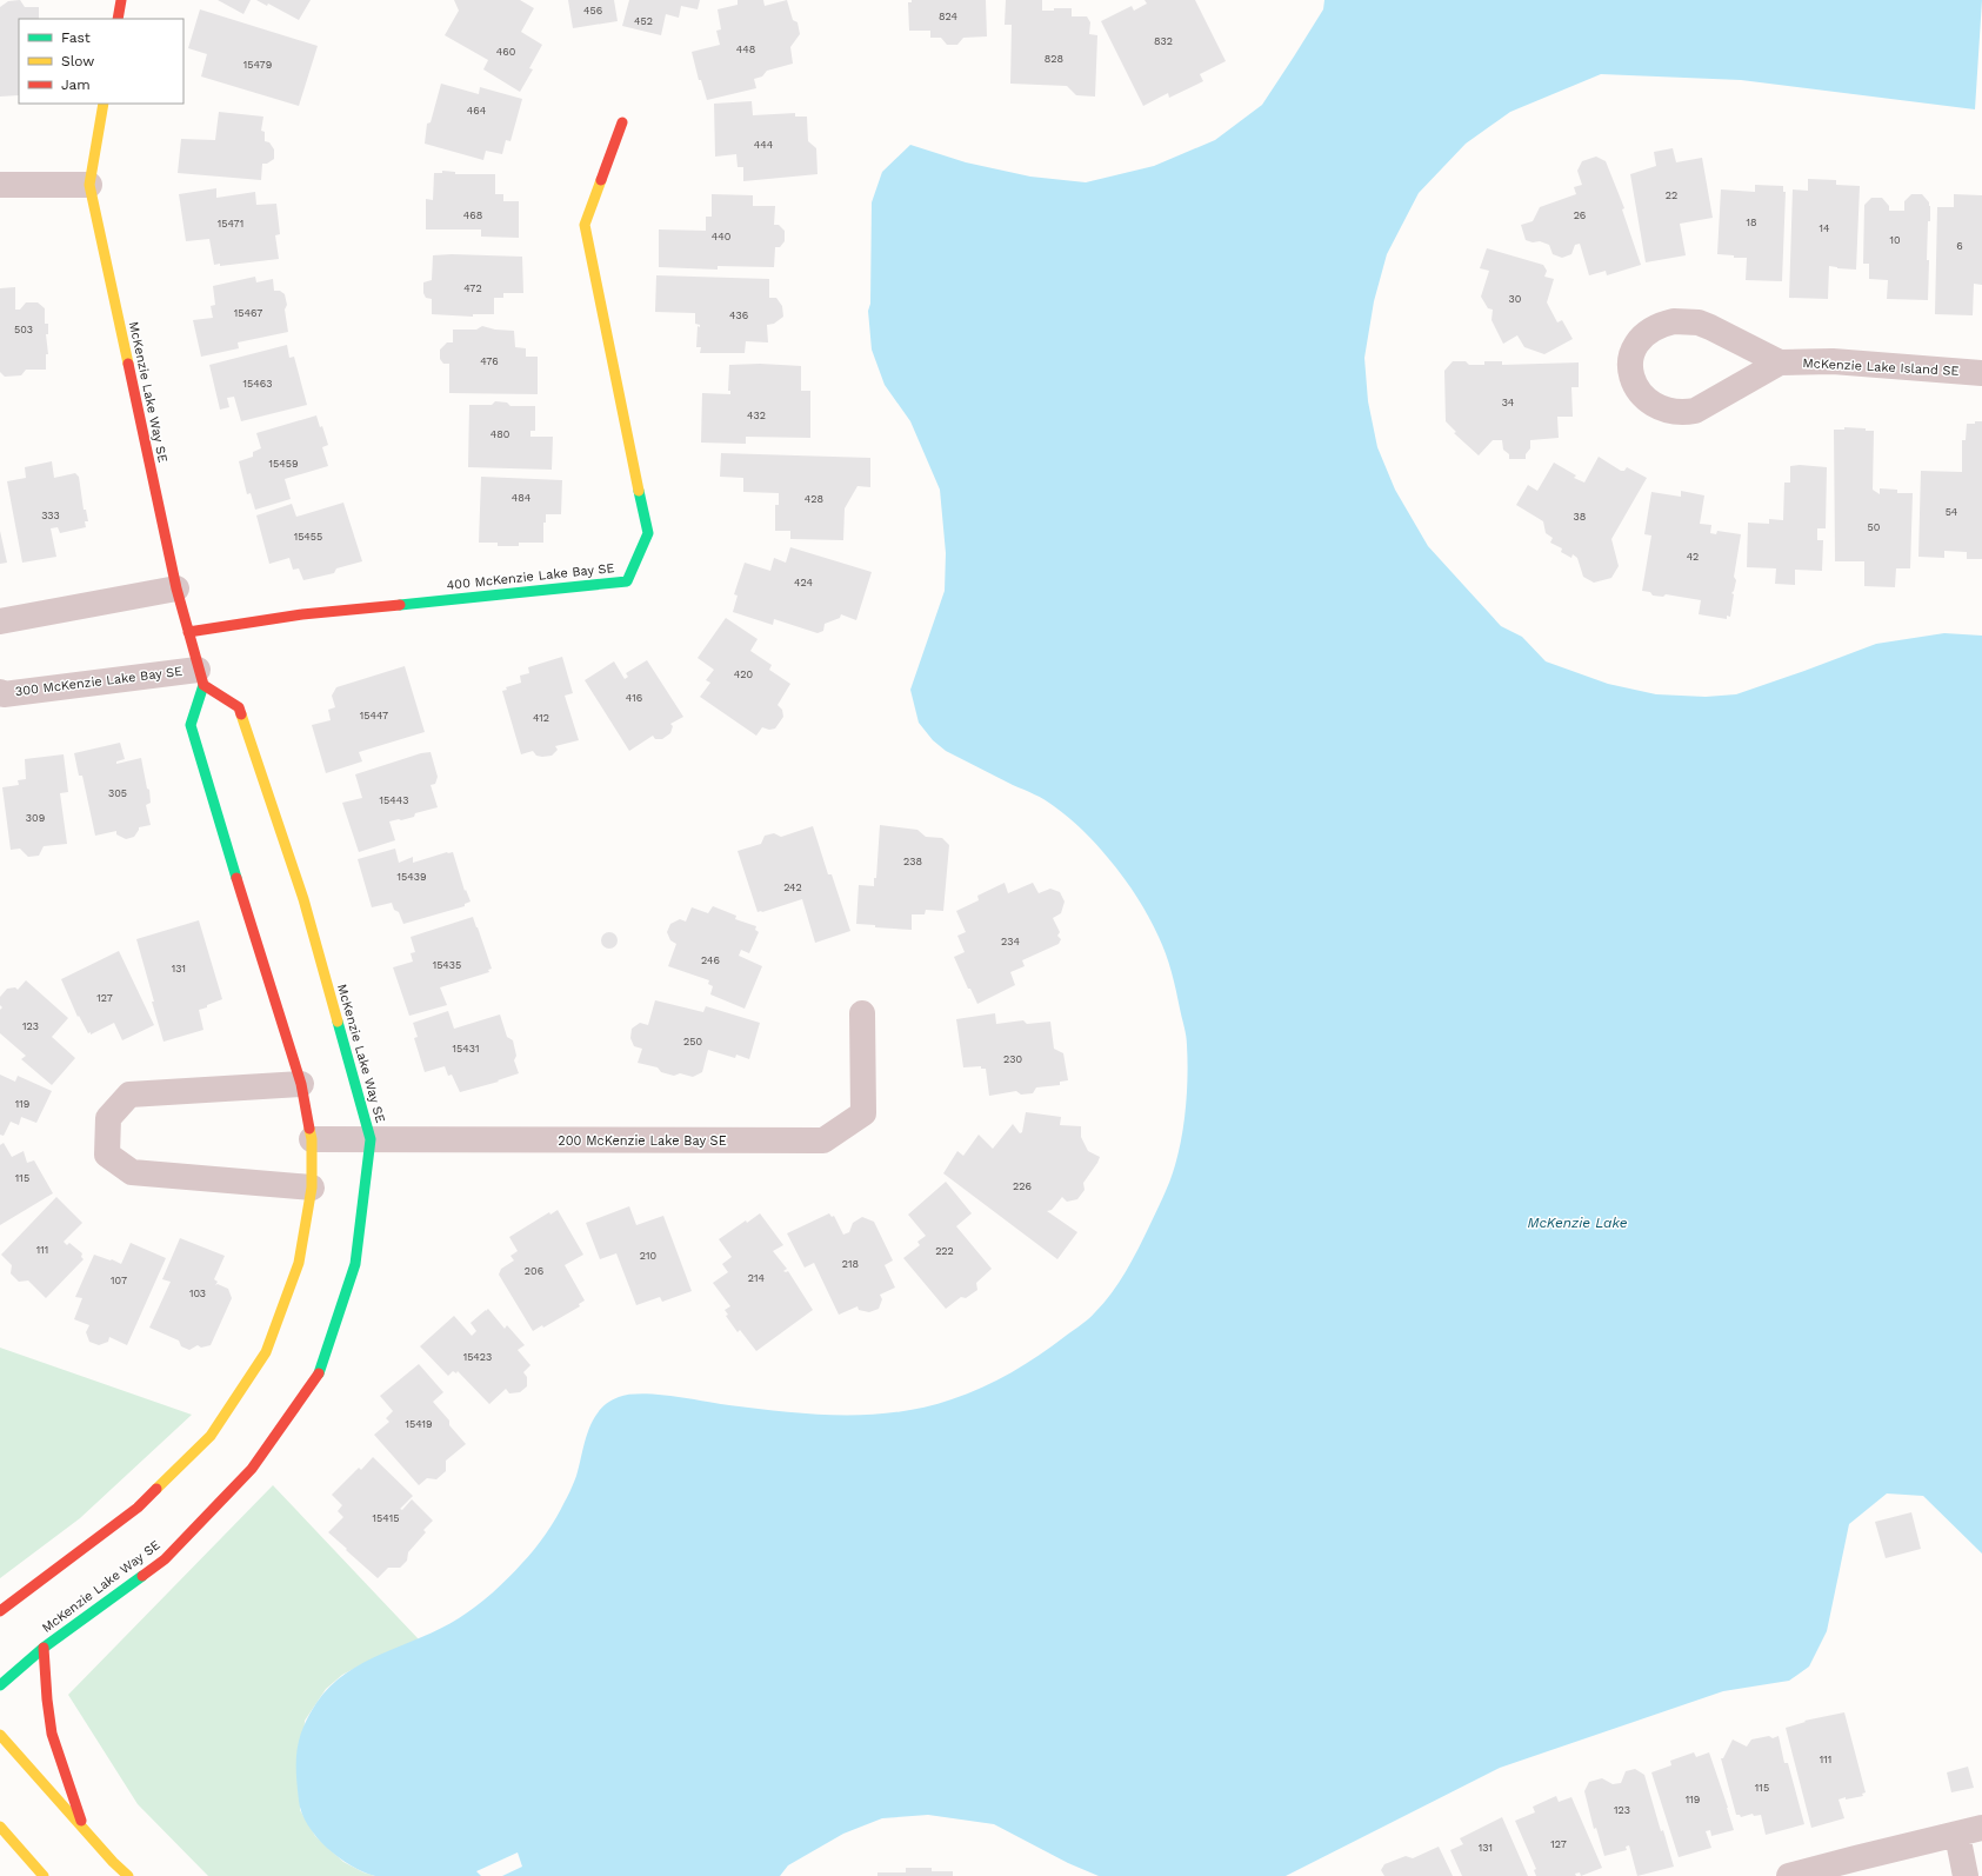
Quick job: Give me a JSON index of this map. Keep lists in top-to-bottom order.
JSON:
{
  "streets": {
    "street": [
      "McKenzie Lake Island SE",
      "McKenzie Lake Way SE",
      "400 McKenzie Lake Bay SE",
      "300 McKenzie Lake Bay SE",
      "200 McKenzie Lake Bay SE"
    ]
  },
  "crossings": [
    ["McKenzie Lake Way SE", "400 McKenzie Lake Bay SE"],
    ["McKenzie Lake Way SE", "300 McKenzie Lake Bay SE"],
    ["McKenzie Lake Way SE", "200 McKenzie Lake Bay SE"]
  ],
  "water": ["McKenzie Lake"],
  "house_numbers": [
    "456",
    "824",
    "452",
    "832",
    "448",
    "460",
    "828",
    "15479",
    "464",
    "444",
    "22",
    "468",
    "26",
    "18",
    "15471",
    "14",
    "440",
    "10",
    "6",
    "472",
    "30",
    "15467",
    "436",
    "503",
    "476",
    "15463",
    "34",
    "432",
    "480",
    "15459",
    "484",
    "428",
    "54",
    "333",
    "38",
    "50",
    "15455",
    "42",
    "424",
    "420",
    "416",
    "15447",
    "412",
    "305",
    "15443",
    "309",
    "238",
    "15439",
    "242",
    "234",
    "246",
    "15435",
    "131",
    "127",
    "123",
    "250",
    "15431",
    "230",
    "119",
    "115",
    "226",
    "111",
    "222",
    "210",
    "218",
    "206",
    "214",
    "107",
    "103",
    "15423",
    "15419",
    "15415",
    "111",
    "115",
    "119",
    "123",
    "127",
    "131"
  ],
  "legend": ["Fast", "Slow", "Jam"]
}
